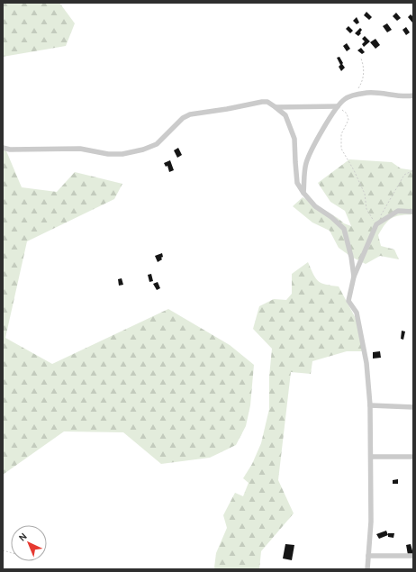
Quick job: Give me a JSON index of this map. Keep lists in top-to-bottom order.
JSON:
{
  "north": "top left"
}
